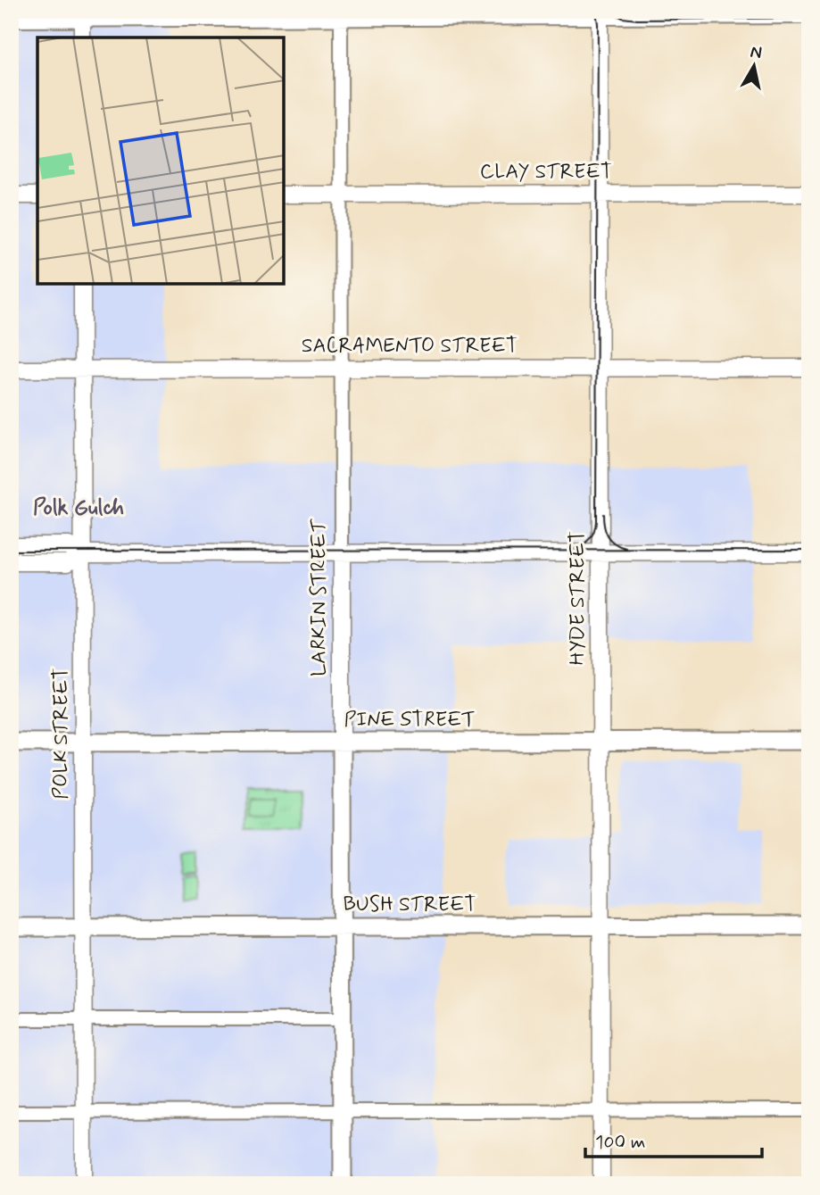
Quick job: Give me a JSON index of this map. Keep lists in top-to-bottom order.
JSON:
{
  "streets": {
    "main road": ["LARKIN STREET", "PINE STREET", "BUSH STREET"],
    "street": [
      "CLAY STREET",
      "SACRAMENTO STREET",
      "HYDE STREET",
      "POLK STREET"
    ]
  },
  "crossings": [
    ["CLAY STREET", "LARKIN STREET"],
    ["CLAY STREET", "HYDE STREET"],
    ["SACRAMENTO STREET", "LARKIN STREET"],
    ["SACRAMENTO STREET", "HYDE STREET"],
    ["SACRAMENTO STREET", "POLK STREET"],
    ["LARKIN STREET", "PINE STREET"],
    ["LARKIN STREET", "BUSH STREET"],
    ["HYDE STREET", "PINE STREET"],
    ["HYDE STREET", "BUSH STREET"],
    ["PINE STREET", "POLK STREET"],
    ["POLK STREET", "BUSH STREET"]
  ],
  "districts": ["Polk Gulch"],
  "scale_bar": "100 m",
  "north": "top"
}
